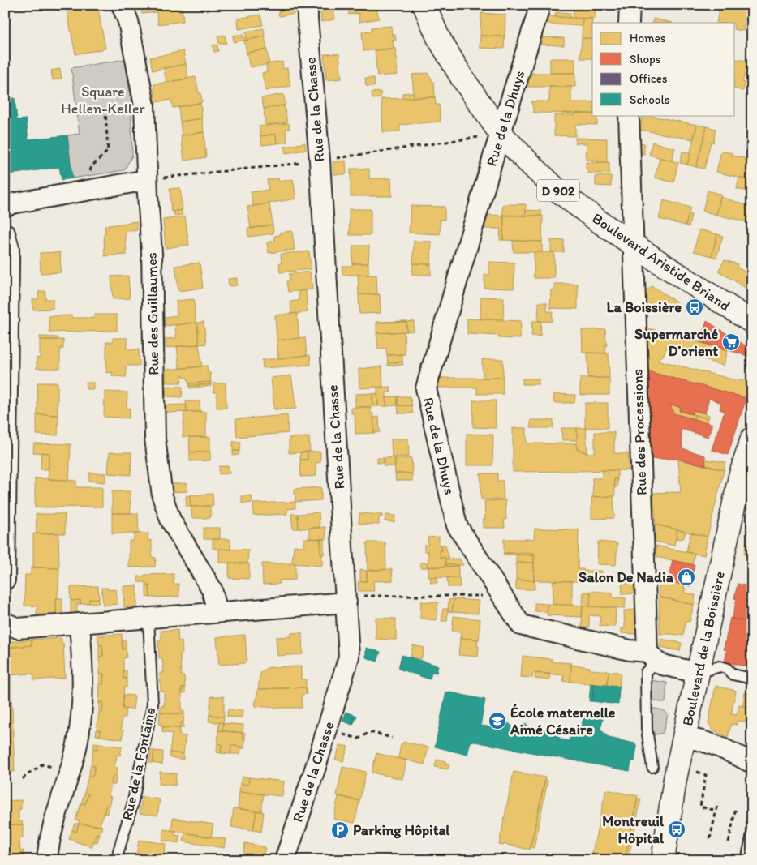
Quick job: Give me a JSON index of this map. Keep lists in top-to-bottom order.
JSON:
{
  "streets": {
    "main road": ["D 902", "Boulevard Aristide Briand", "Boulevard de la Boissière"],
    "street": [
      "Rue de la Chasse",
      "Rue de la Dhuys",
      "Rue des Guillaumes",
      "Rue des Processions"
    ],
    "lane": ["Rue de la Fontaine"]
  },
  "crossings": [
    ["Rue de la Dhuys", "D 902"],
    ["Rue de la Dhuys", "Boulevard Aristide Briand"],
    ["Rue de la Dhuys", "Rue des Processions"],
    ["Rue de la Dhuys", "Boulevard de la Boissière"],
    ["D 902", "Boulevard Aristide Briand"],
    ["Boulevard Aristide Briand", "Rue des Processions"]
  ],
  "parks": ["Square Hellen-Keller"],
  "places": {
    "bus stop": ["La Boissière", "Montreuil Hôpital"],
    "supermarket": ["Supermarché D’orient"],
    "shop": ["Salon De Nadia"],
    "school or university": ["École maternelle Aimé Césaire"],
    "parking": ["Parking Hôpital"]
  },
  "legend": [
    "Homes",
    "Shops",
    "Offices",
    "Schools"
  ]
}
